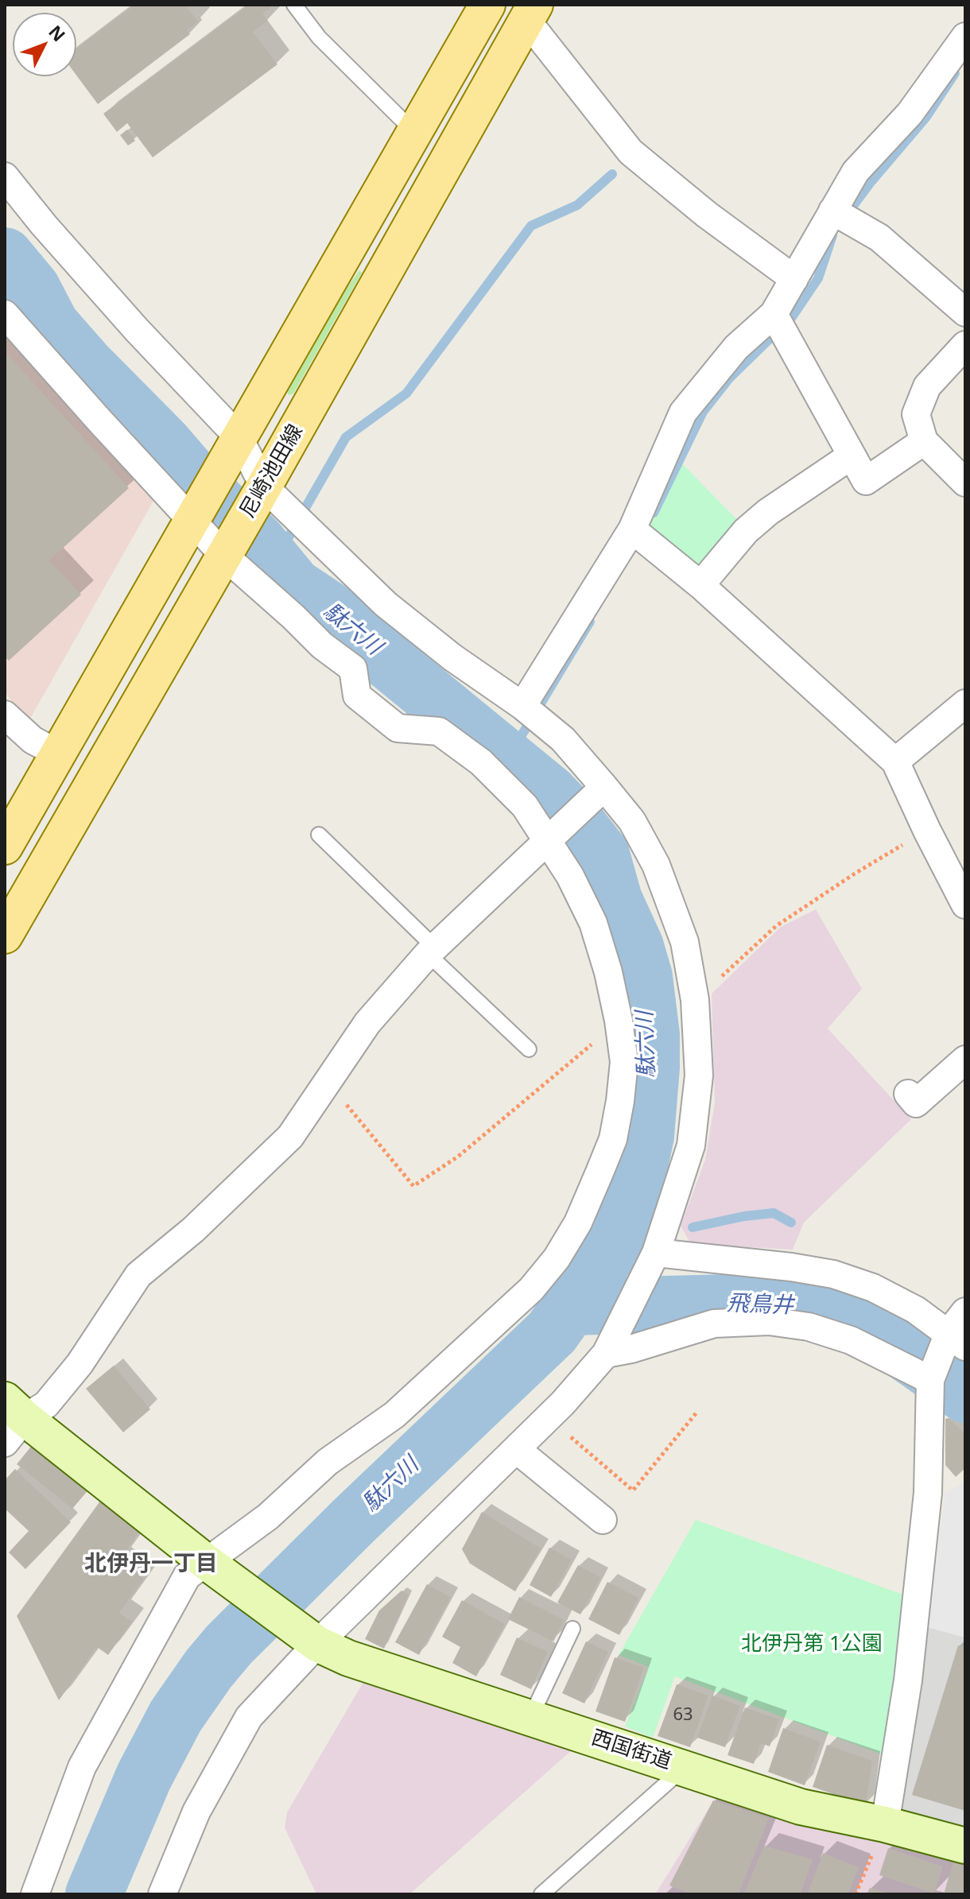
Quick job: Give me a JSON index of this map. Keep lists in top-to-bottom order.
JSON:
{
  "streets": {
    "main road": ["尼崎池田線"],
    "street": ["西国街道"]
  },
  "districts": ["北伊丹一丁目"],
  "water": ["駄六川", "飛鳥井"],
  "parks": ["北伊丹第 1公園"],
  "house_numbers": ["63"],
  "north": "top right"
}
